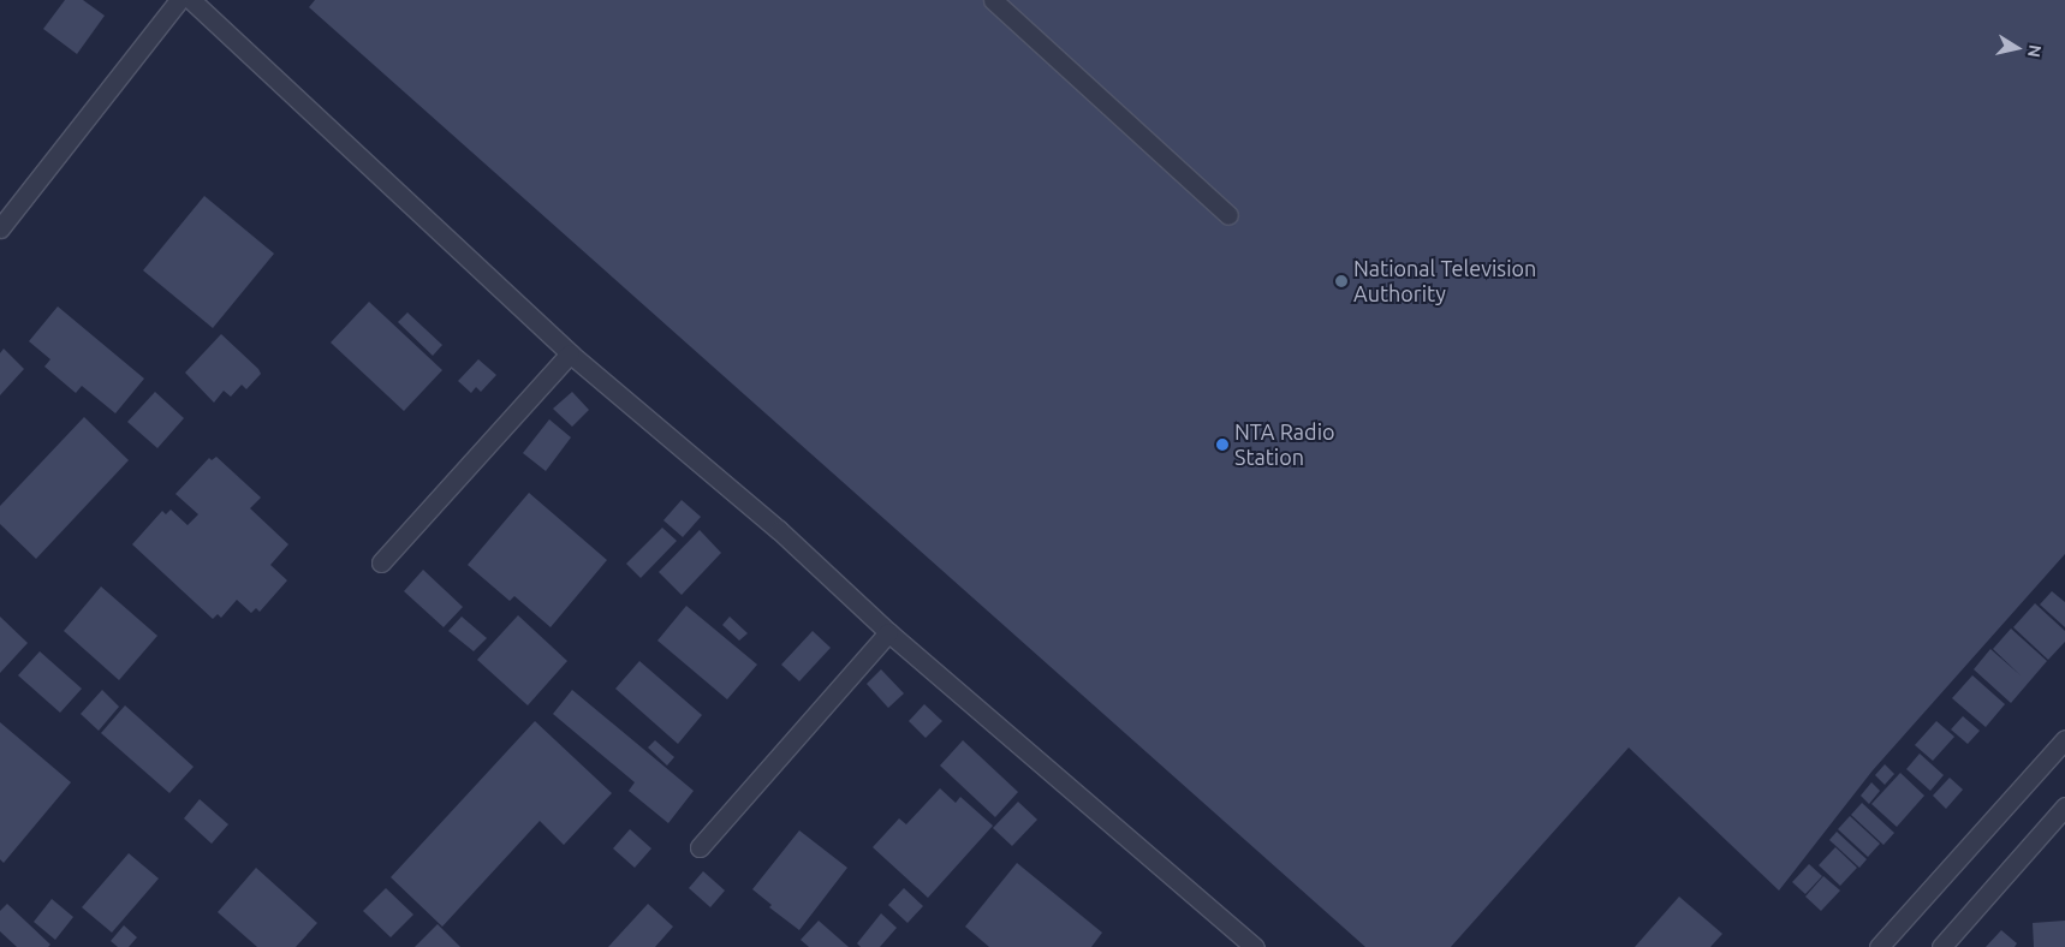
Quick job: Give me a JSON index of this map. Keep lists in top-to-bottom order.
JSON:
{
  "places": ["National Television Authority", "NTA Radio Station"],
  "north": "right"
}
